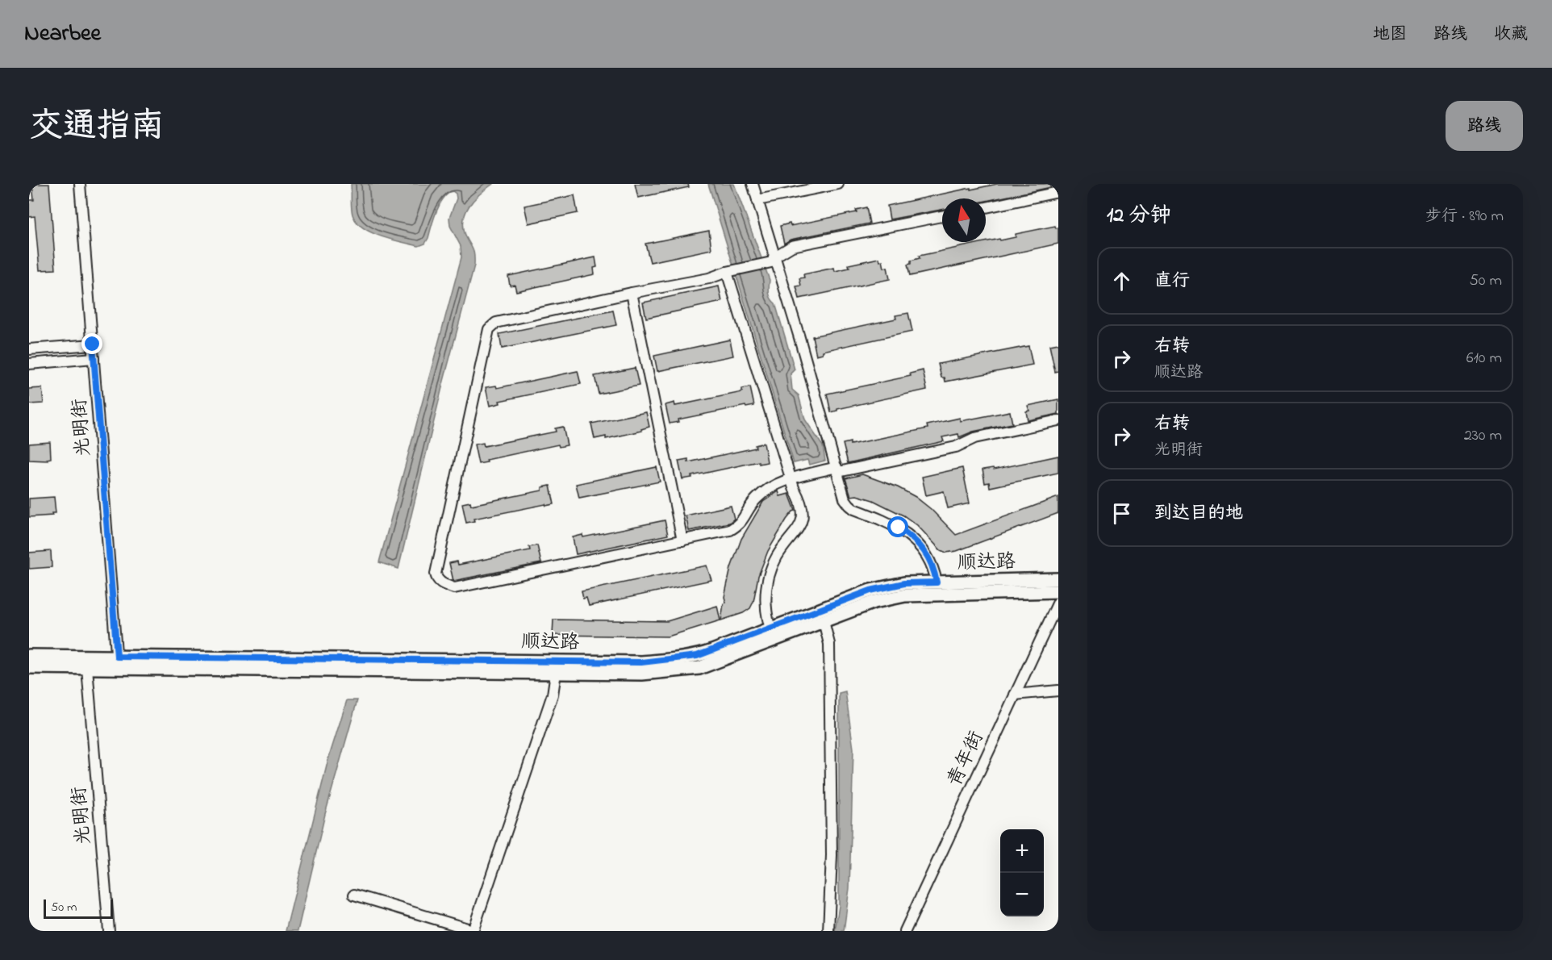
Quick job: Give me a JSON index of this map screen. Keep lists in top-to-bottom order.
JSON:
{
  "streets": {
    "main road": ["顺达路"],
    "street": ["光明街", "青年街"]
  },
  "crossings": [
    ["光明街", "顺达路"]
  ],
  "scale_bar": "50 m",
  "north": "top",
  "page": {
    "header": "Nearbee",
    "nav": ["地图", "路线", "收藏"],
    "title": "交通指南",
    "buttons": "路线",
    "heading": ["12 分钟", "步行 · 890 m"],
    "list": [
      ["直行", "50 m"],
      ["右转", "顺达路", "610 m"],
      ["右转", "光明街", "230 m"],
      "到达目的地"
    ],
    "map_buttons": ["+", "−"],
    "scale": "50 m"
  }
}
